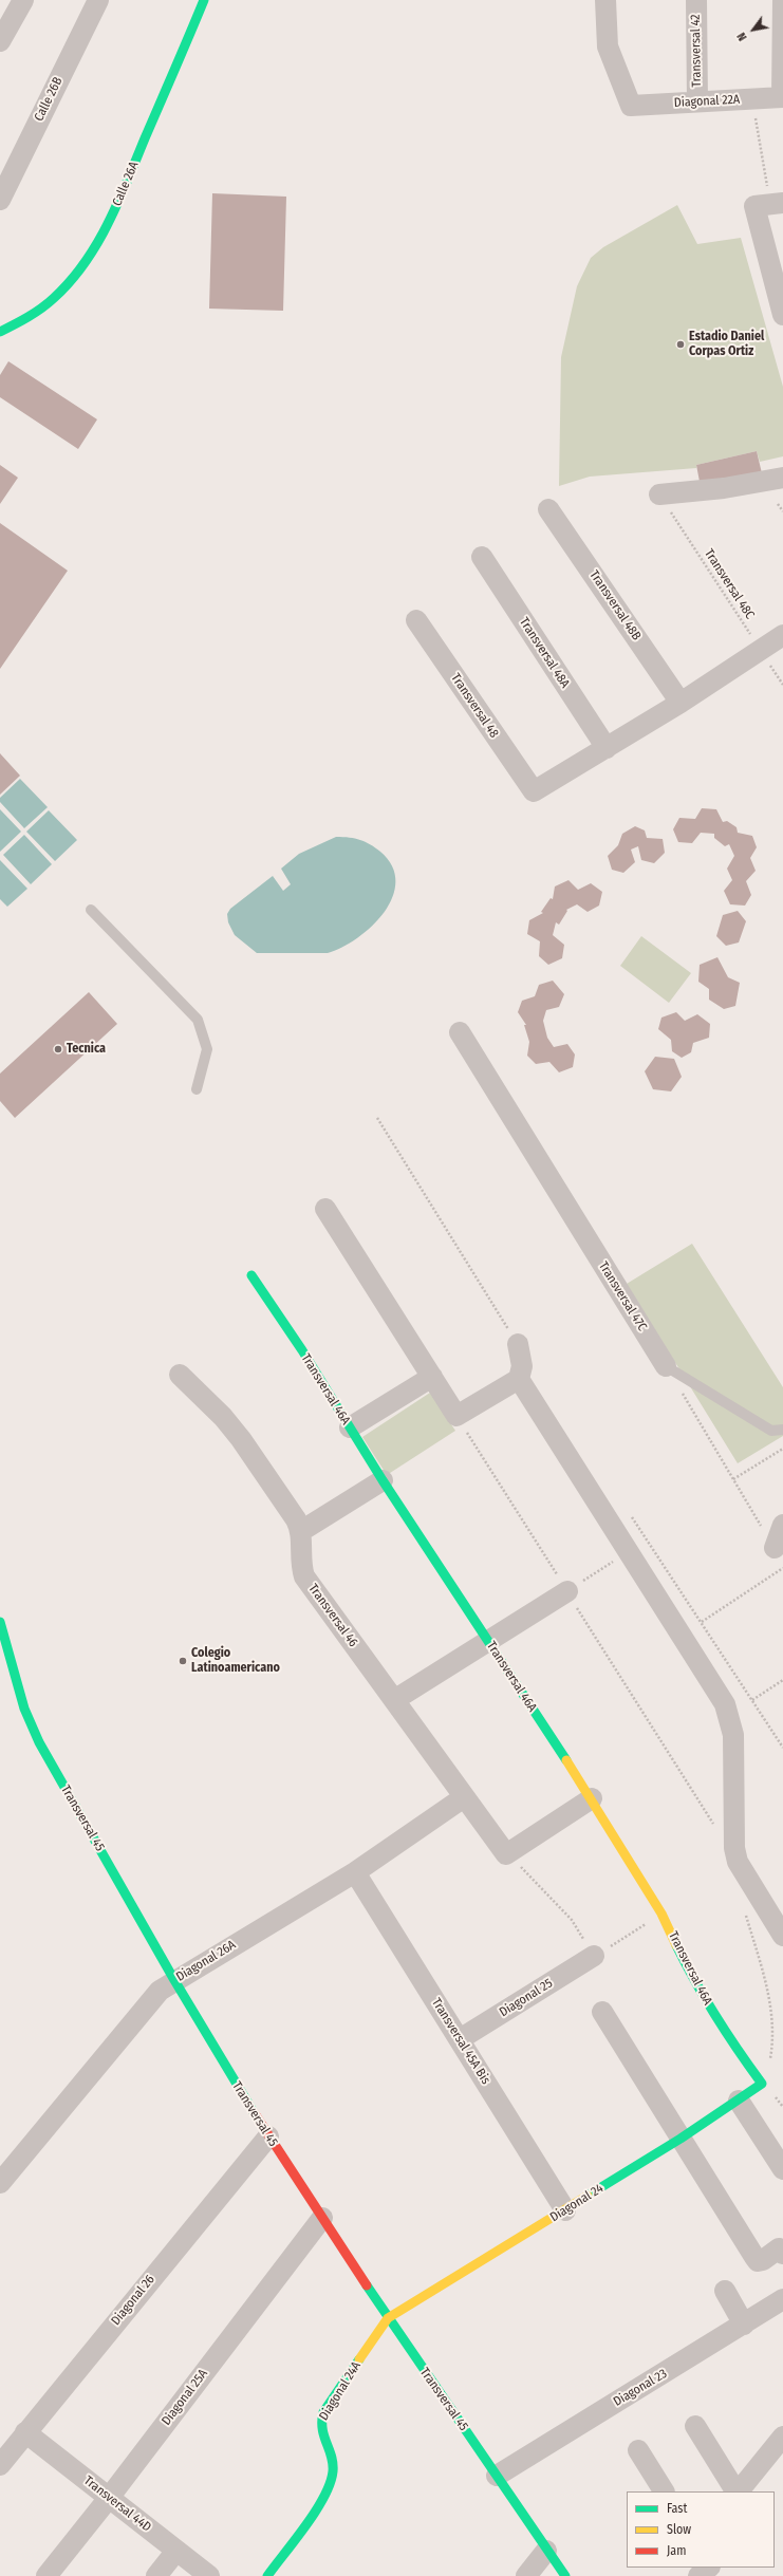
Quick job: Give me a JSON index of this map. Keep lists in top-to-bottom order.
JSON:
{
  "streets": {
    "street": [
      "Transversal 42",
      "Calle 26B",
      "Diagonal 22A",
      "Calle 26A",
      "Transversal 48B",
      "Transversal 48A",
      "Transversal 48",
      "Transversal 47C",
      "Transversal 46A",
      "Transversal 46",
      "Transversal 45",
      "Diagonal 26A",
      "Diagonal 25",
      "Transversal 45A Bis",
      "Diagonal 24",
      "Diagonal 26",
      "Diagonal 23",
      "Diagonal 24A",
      "Diagonal 25A",
      "Transversal 44D"
    ],
    "path": ["Transversal 48C"]
  },
  "crossings": [
    ["Transversal 42", "Diagonal 22A"],
    ["Transversal 48A", "Transversal 48"],
    ["Transversal 46A", "Diagonal 24"],
    ["Transversal 46", "Diagonal 26A"],
    ["Transversal 45", "Diagonal 26A"],
    ["Transversal 45", "Diagonal 24"],
    ["Transversal 45", "Diagonal 26"],
    ["Transversal 45", "Diagonal 23"],
    ["Transversal 45", "Diagonal 24A"],
    ["Transversal 45", "Diagonal 25A"],
    ["Diagonal 26A", "Transversal 45A Bis"],
    ["Diagonal 25", "Transversal 45A Bis"],
    ["Transversal 45A Bis", "Diagonal 24"],
    ["Diagonal 24", "Diagonal 24A"],
    ["Diagonal 26", "Transversal 44D"],
    ["Diagonal 25A", "Transversal 44D"]
  ],
  "places": ["Estadio Daniel Corpas Ortiz", "Tecnica", "Colegio Latinoamericano"],
  "legend": ["Fast", "Slow", "Jam"],
  "north": "bottom left"
}
